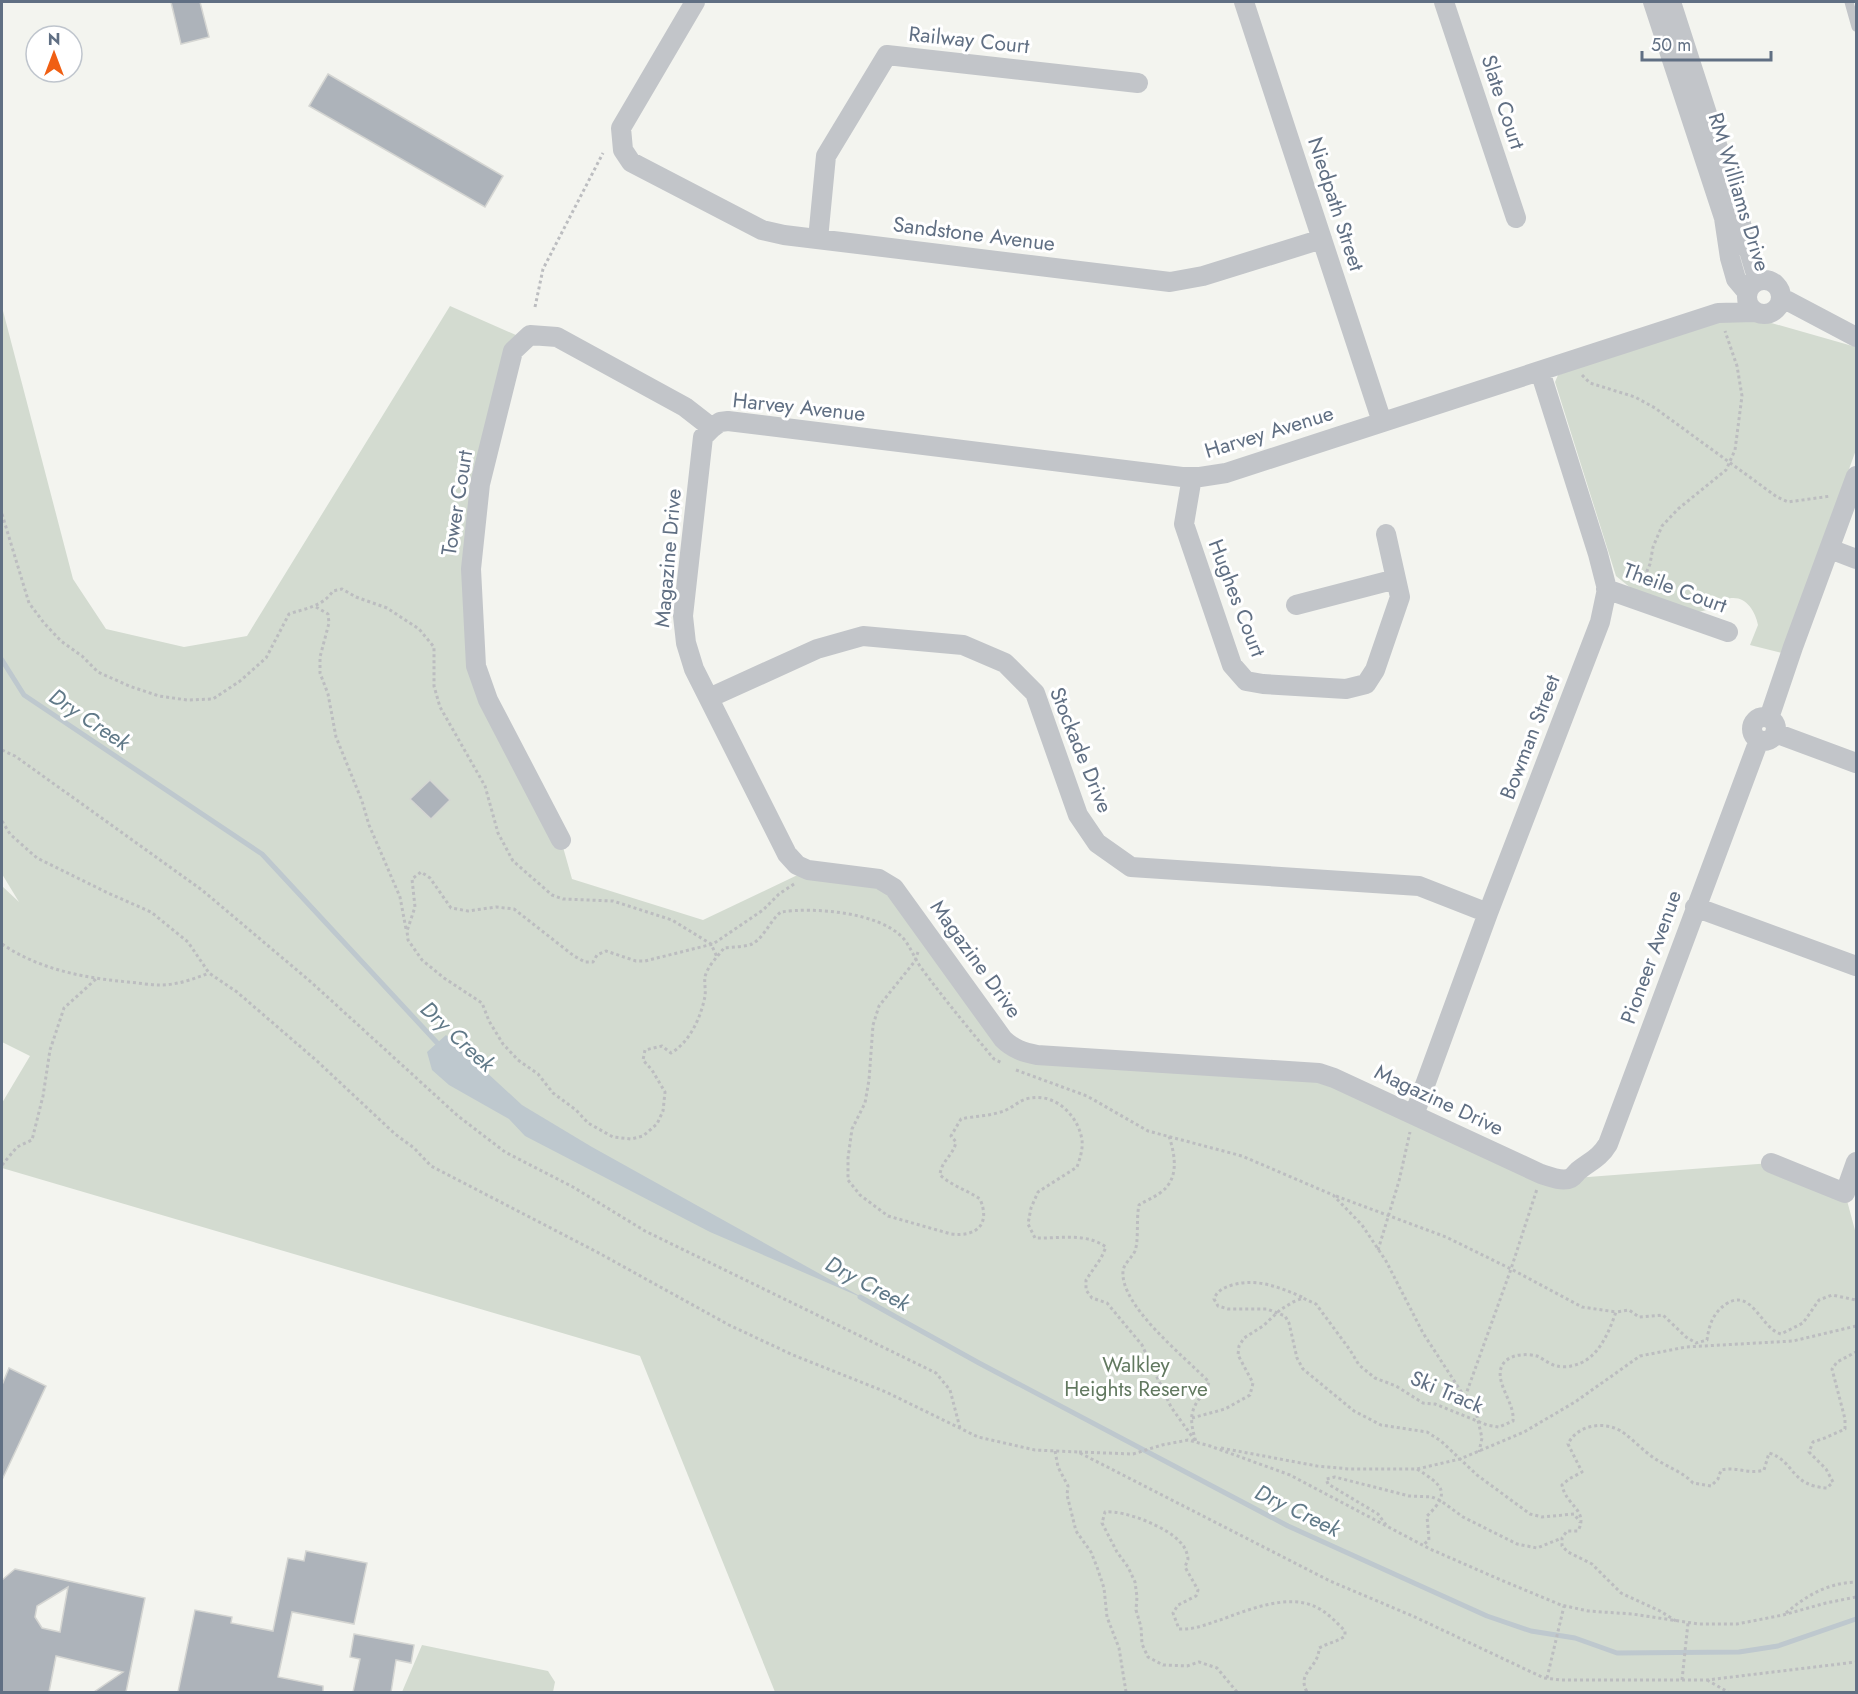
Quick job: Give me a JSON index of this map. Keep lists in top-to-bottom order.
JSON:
{
  "streets": {
    "street": [
      "Railway Court",
      "Slate Court",
      "RM Williams Drive",
      "Niedpath Street",
      "Sandstone Avenue",
      "Harvey Avenue",
      "Tower Court",
      "Magazine Drive",
      "Theile Court",
      "Hughes Court",
      "Bowman Street",
      "Stockade Drive",
      "Pioneer Avenue"
    ],
    "path": ["Ski Track"]
  },
  "crossings": [
    ["Railway Court", "Sandstone Avenue"],
    ["RM Williams Drive", "Harvey Avenue"],
    ["Niedpath Street", "Sandstone Avenue"],
    ["Niedpath Street", "Harvey Avenue"],
    ["Harvey Avenue", "Tower Court"],
    ["Harvey Avenue", "Magazine Drive"],
    ["Harvey Avenue", "Hughes Court"],
    ["Harvey Avenue", "Bowman Street"],
    ["Tower Court", "Magazine Drive"],
    ["Magazine Drive", "Bowman Street"],
    ["Magazine Drive", "Stockade Drive"],
    ["Magazine Drive", "Pioneer Avenue"],
    ["Theile Court", "Bowman Street"],
    ["Bowman Street", "Stockade Drive"]
  ],
  "water": ["Dry Creek"],
  "parks": ["Walkley Heights Reserve"],
  "scale_bar": "50 m",
  "north": "top"
}
